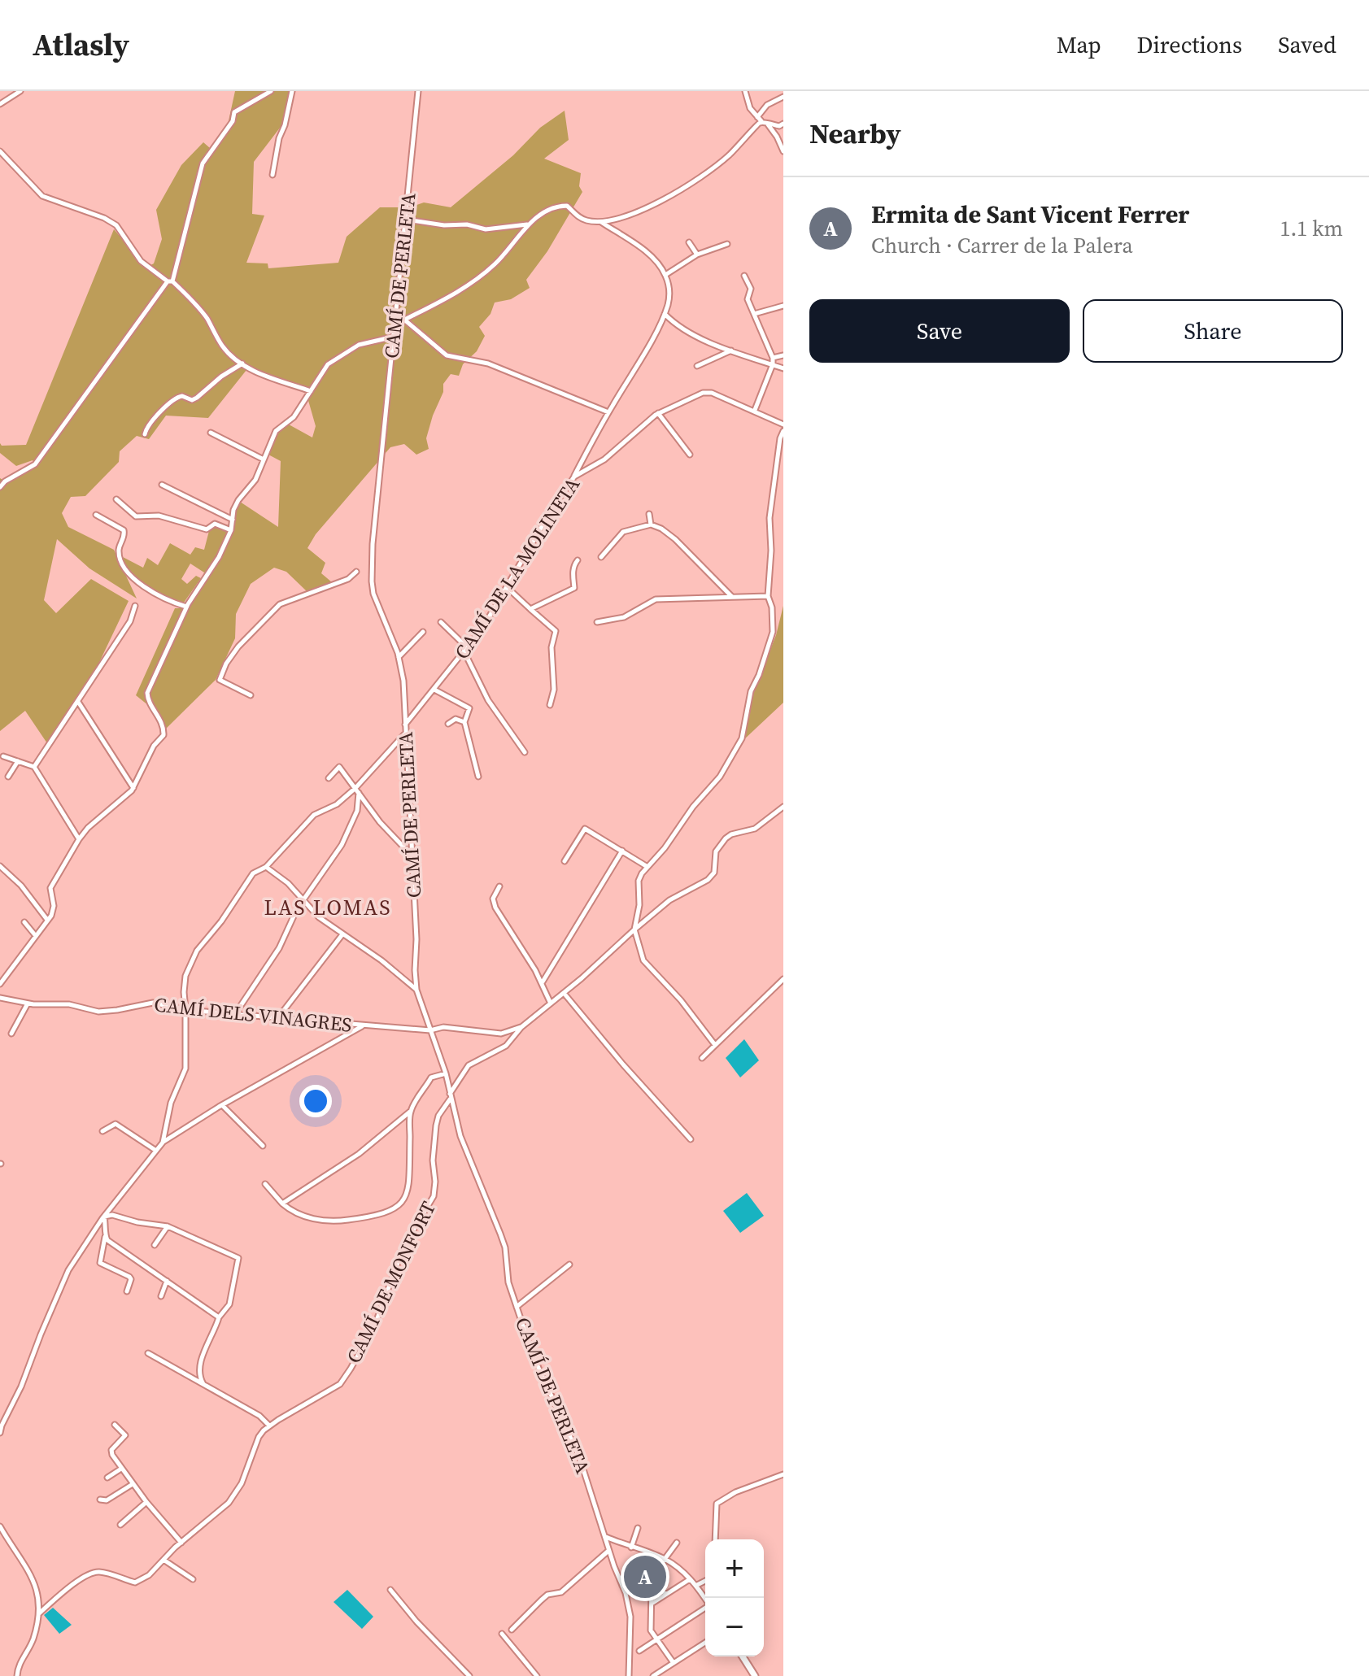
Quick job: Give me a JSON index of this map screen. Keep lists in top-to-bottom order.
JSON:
{
  "streets": {
    "street": [
      "CAMÍ DE PERLETA",
      "CAMÍ DE LA MOLINETA",
      "CAMÍ DELS VINAGRES",
      "CAMÍ DE MONFORT"
    ]
  },
  "crossings": [
    ["CAMÍ DE PERLETA", "CAMÍ DE LA MOLINETA"],
    ["CAMÍ DE PERLETA", "CAMÍ DELS VINAGRES"],
    ["CAMÍ DE PERLETA", "CAMÍ DE MONFORT"],
    ["CAMÍ DELS VINAGRES", "CAMÍ DE MONFORT"]
  ],
  "districts": ["LAS LOMAS"],
  "page": {
    "header": "Atlasly",
    "nav": ["Map", "Directions", "Saved"],
    "heading": "Nearby",
    "list": [
      {
        "mark": "A",
        "name": "Ermita de Sant Vicent Ferrer",
        "note": "Church · Carrer de la Palera",
        "value": "1.1 km"
      }
    ],
    "buttons": ["Save", "Share"],
    "map_buttons": ["+", "−"],
    "pins": "A"
  }
}
